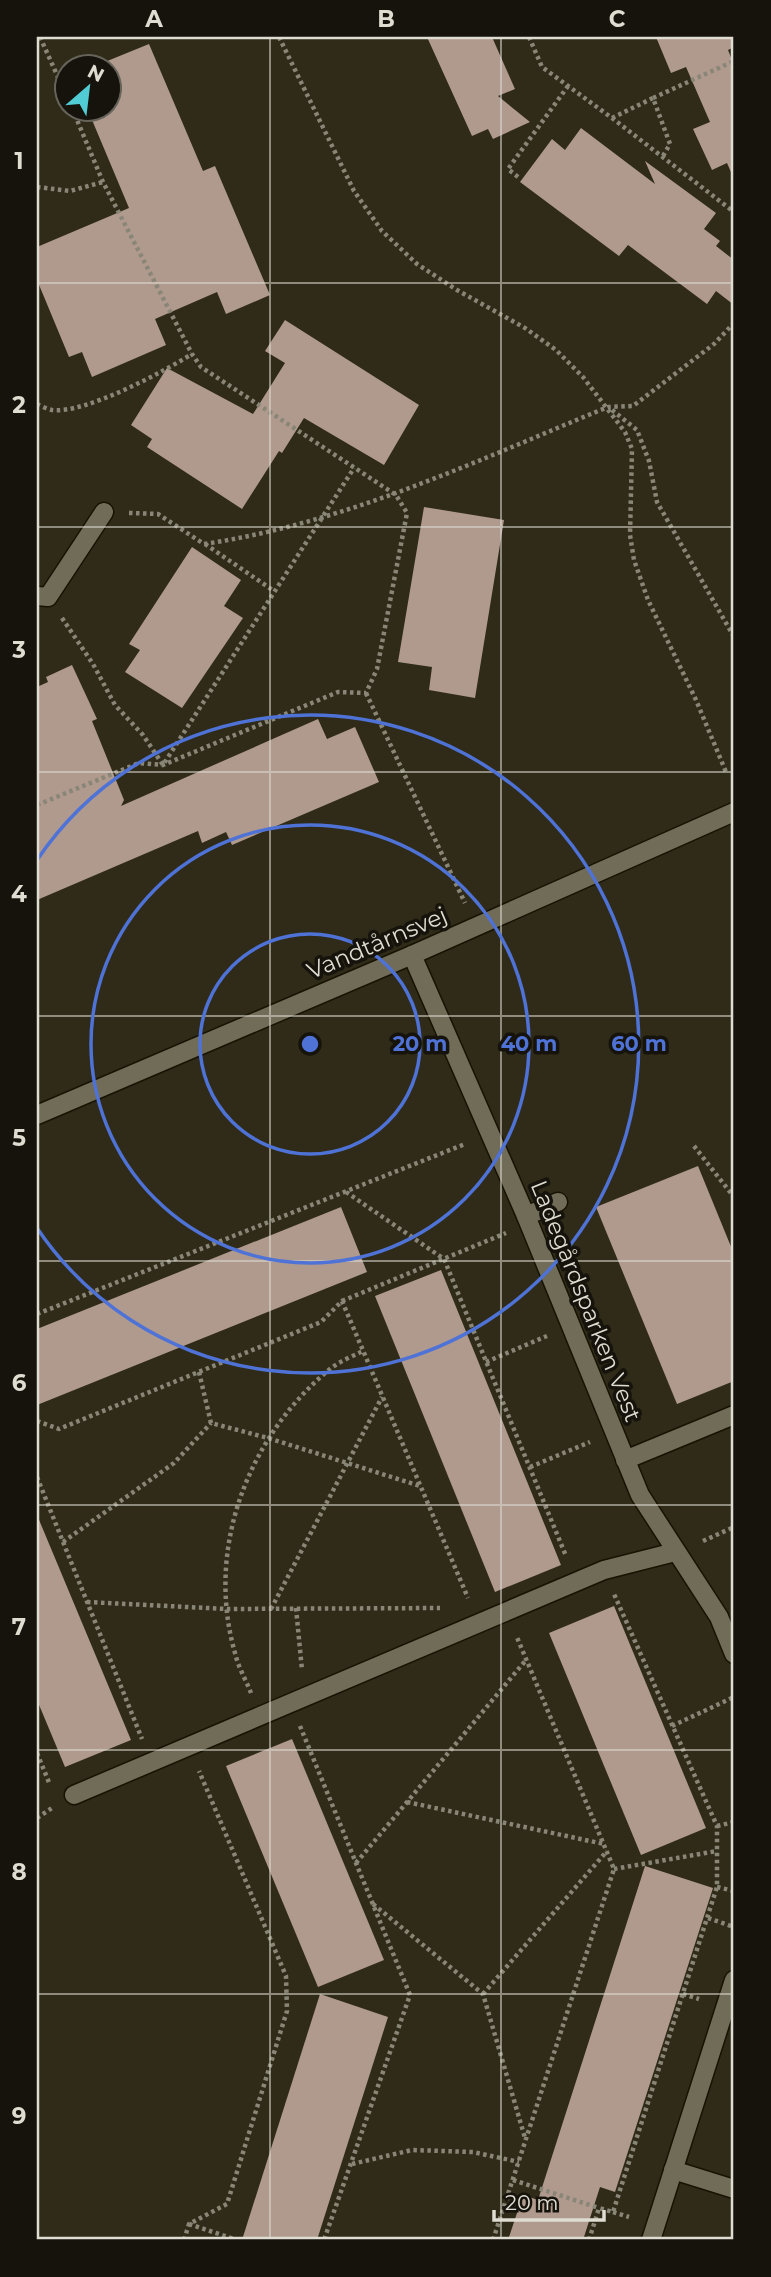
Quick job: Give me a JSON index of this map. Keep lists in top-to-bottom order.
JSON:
{
  "streets": {
    "street": ["Vandtårnsvej", "Ladegårdsparken Vest"]
  },
  "crossings": [
    ["Vandtårnsvej", "Ladegårdsparken Vest"]
  ],
  "scale_bar": "20 m",
  "north": "top right",
  "grid": {
    "columns": ["A", "B", "C"],
    "rows": [
      "1",
      "2",
      "3",
      "4",
      "5",
      "6",
      "7",
      "8",
      "9"
    ]
  },
  "rings": ["20 m", "40 m", "60 m"]
}
